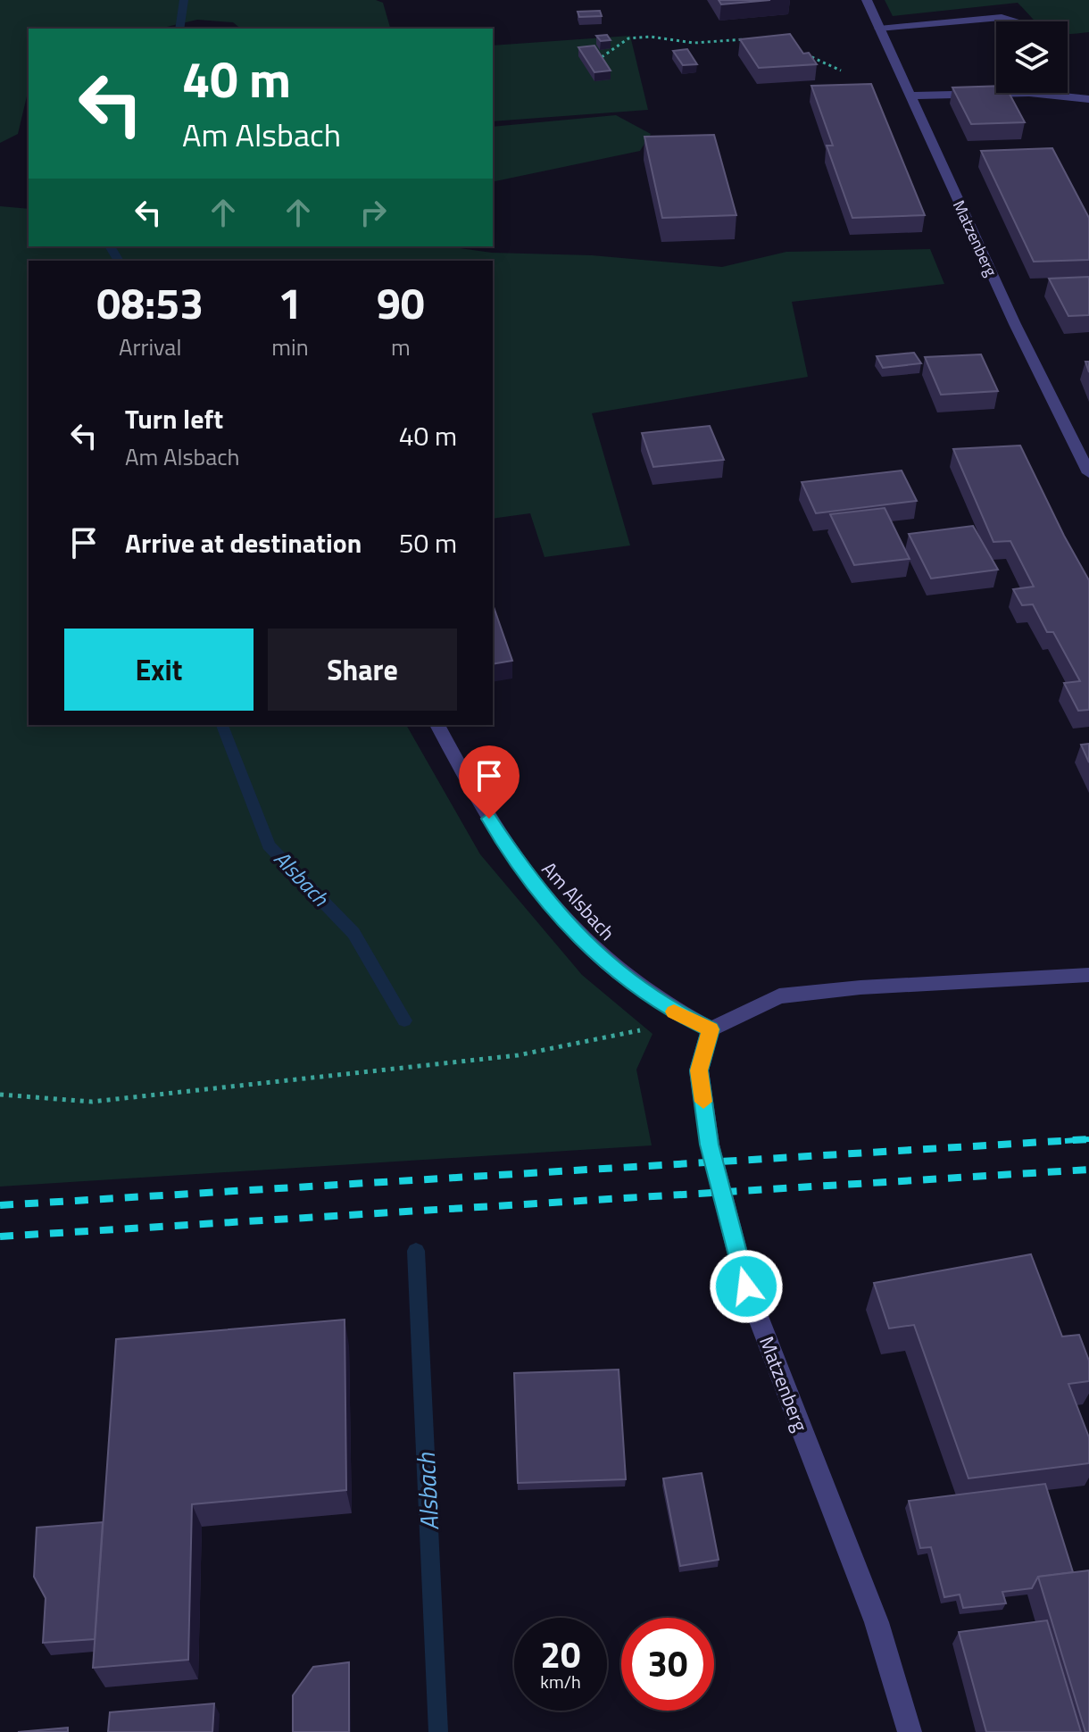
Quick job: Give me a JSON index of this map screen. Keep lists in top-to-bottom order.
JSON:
{
  "streets": {
    "street": ["Matzenberg", "Am Alsbach"]
  },
  "crossings": [
    ["Matzenberg", "Am Alsbach"]
  ],
  "water": ["Alsbach"],
  "page": {
    "turn": ["40 m", "Am Alsbach"],
    "eta": [
      "08:53",
      "Arrival",
      "1",
      "min",
      "90",
      "m"
    ],
    "list": [
      {
        "name": "Turn left",
        "note": "Am Alsbach",
        "value": "40 m"
      },
      {
        "name": "Arrive at destination",
        "value": "50 m"
      }
    ],
    "buttons": ["Exit", "Share"],
    "speed": "20 km/h",
    "limit": "30"
  }
}
